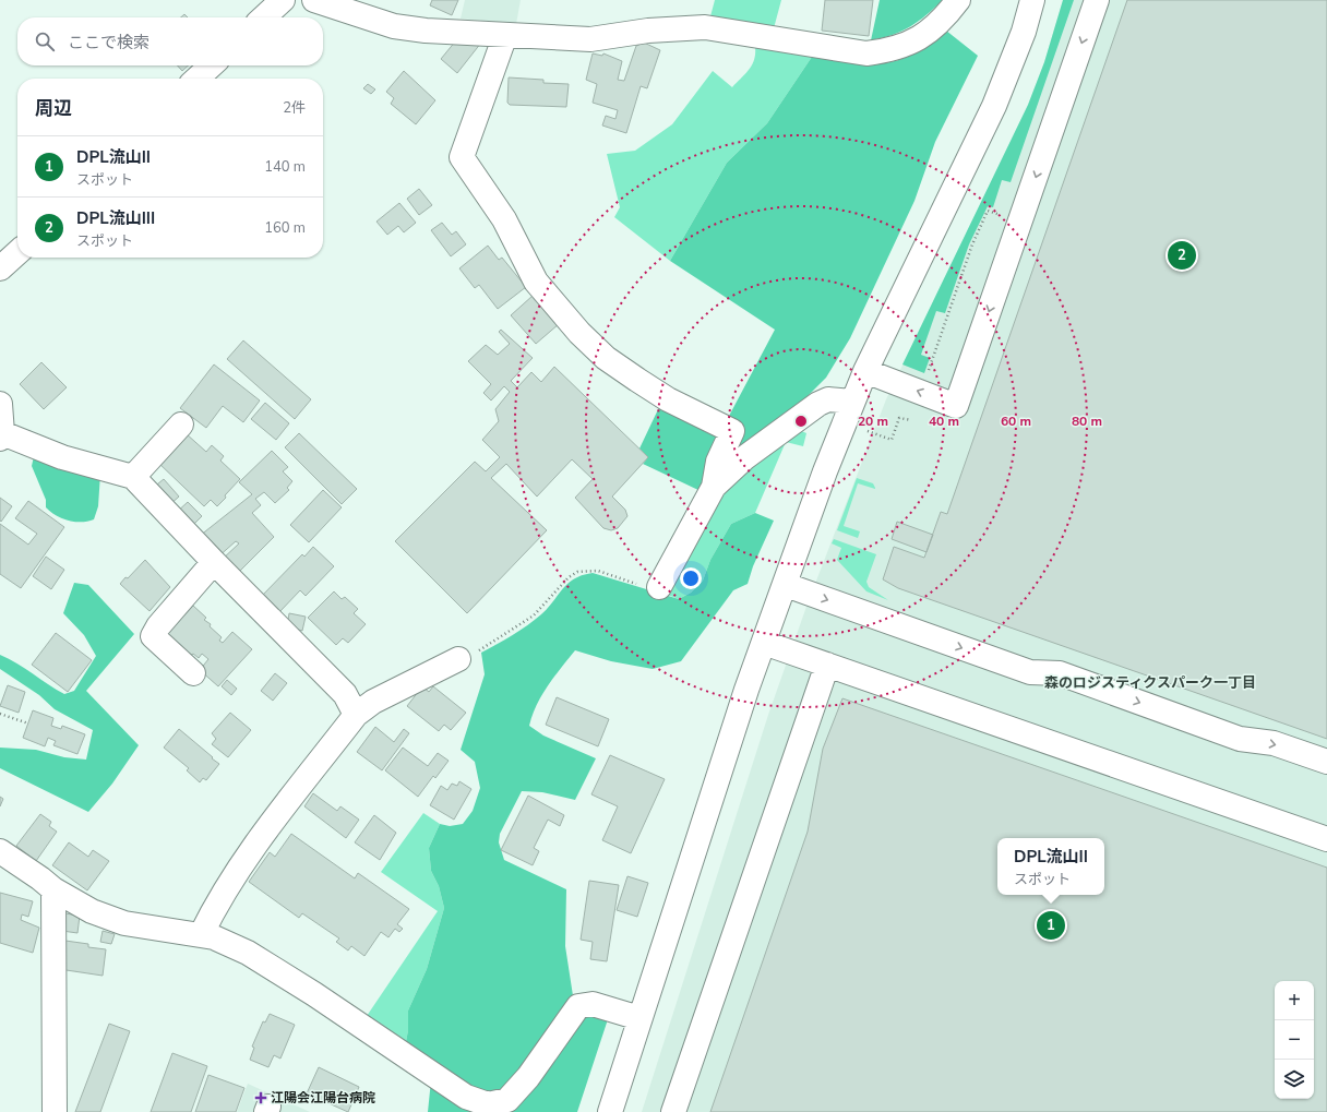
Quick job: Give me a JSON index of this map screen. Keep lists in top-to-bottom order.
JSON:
{
  "districts": ["森のロジスティクスパーク一丁目"],
  "places": {
    "health": ["江陽会江陽台病院"]
  },
  "page": {
    "search": "ここで検索",
    "heading": ["周辺", "2件"],
    "list": [
      {
        "mark": "1",
        "name": "DPL流山II",
        "note": "スポット",
        "value": "140 m"
      },
      {
        "mark": "2",
        "name": "DPL流山III",
        "note": "スポット",
        "value": "160 m"
      }
    ],
    "pins": ["2", "1"],
    "popup": ["DPL流山II", "スポット"],
    "map_buttons": ["+", "−"]
  },
  "rings": [
    "20 m",
    "40 m",
    "60 m",
    "80 m"
  ]
}
